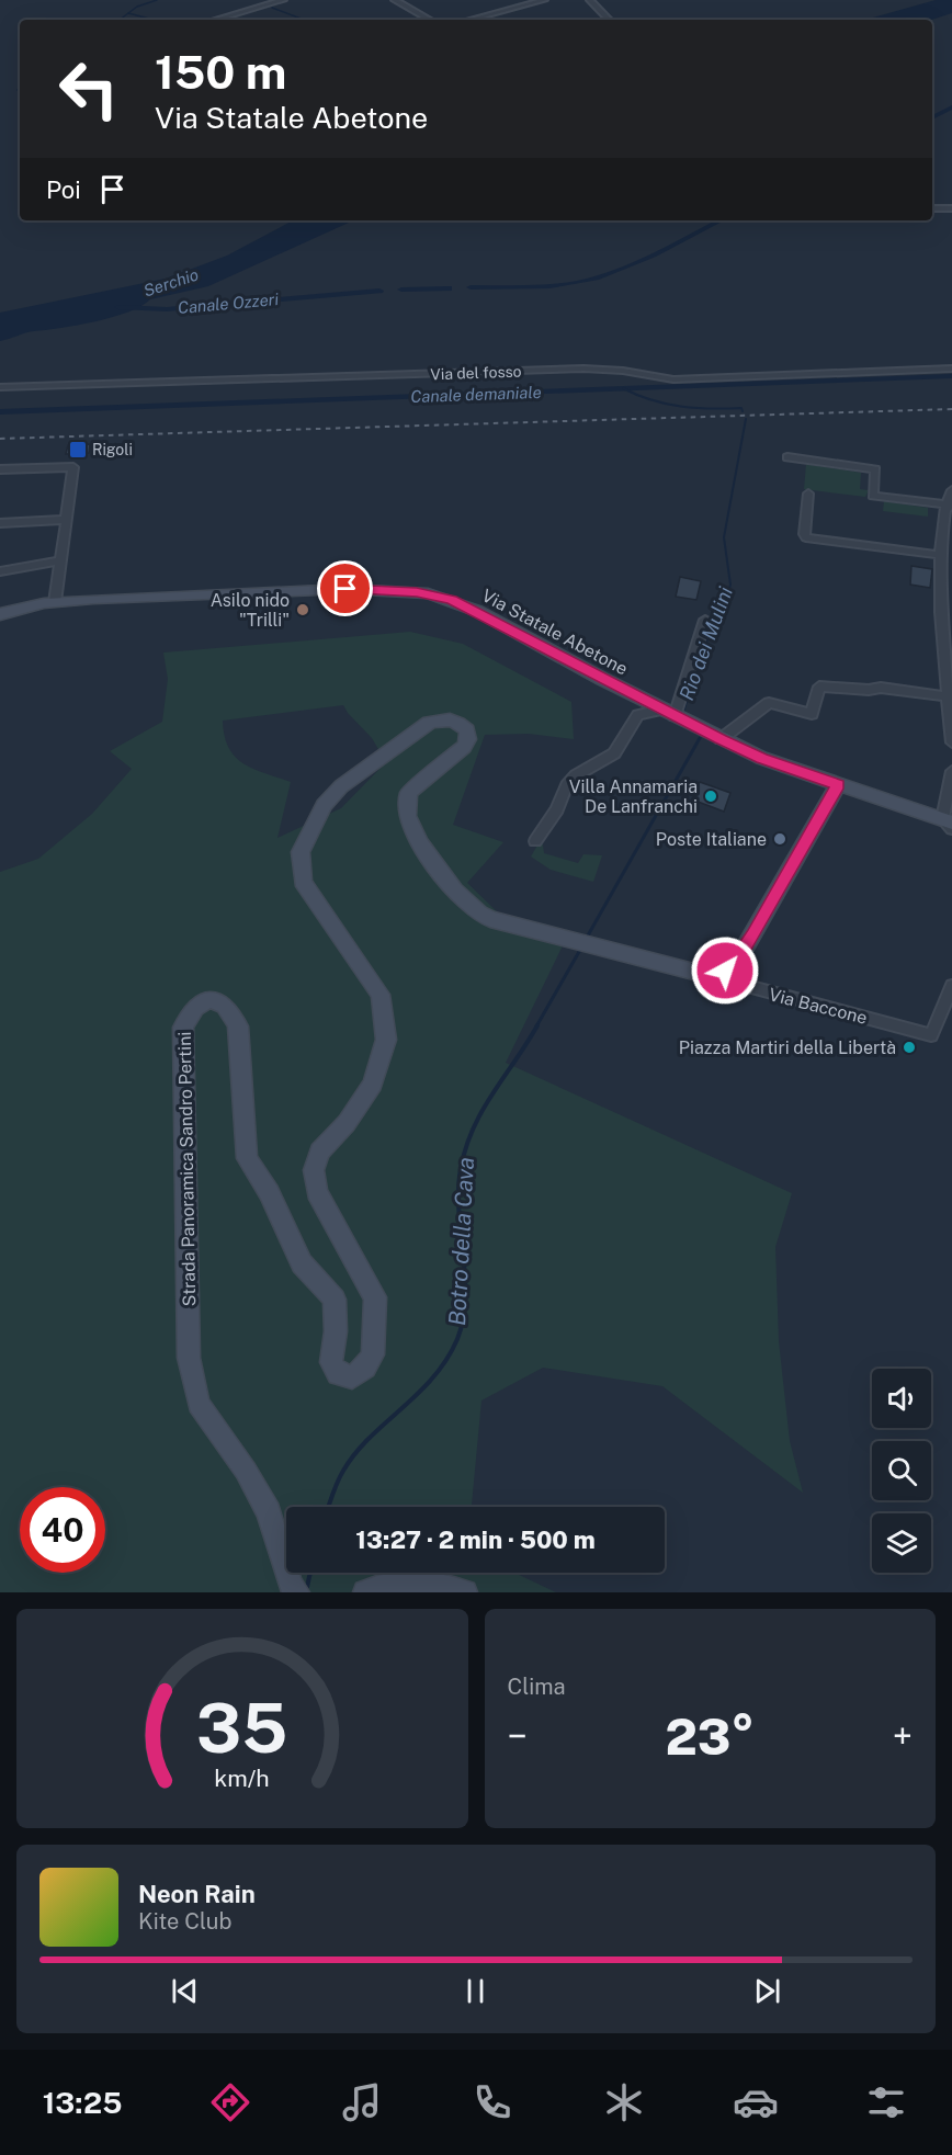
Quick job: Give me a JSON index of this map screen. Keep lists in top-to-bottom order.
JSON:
{
  "streets": {
    "street": [
      "Via del fosso",
      "Via Statale Abetone",
      "Via Baccone",
      "Strada Panoramica Sandro Pertini"
    ]
  },
  "crossings": [
    ["Via Baccone", "Strada Panoramica Sandro Pertini"]
  ],
  "water": [
    "Serchio",
    "Canale Ozzeri",
    "Canale demaniale",
    "Rio dei Mulini",
    "Botro della Cava"
  ],
  "places": {
    "transit": ["Rigoli"],
    "other": [
      "Asilo nido \"Trilli\"",
      "Villa Annamaria De Lanfranchi",
      "Poste Italiane",
      "Piazza Martiri della Libertà"
    ]
  },
  "page": {
    "turn": ["150 m", "Via Statale Abetone"],
    "then": "Poi",
    "limit": "40",
    "trip": "13:27 · 2 min · 500 m",
    "tile": "Clima",
    "heat": ["−", "23°", "+"],
    "song": ["Neon Rain", "Kite Club"],
    "tabs": "13:25",
    "gauge": ["35", "km/h"]
  }
}
